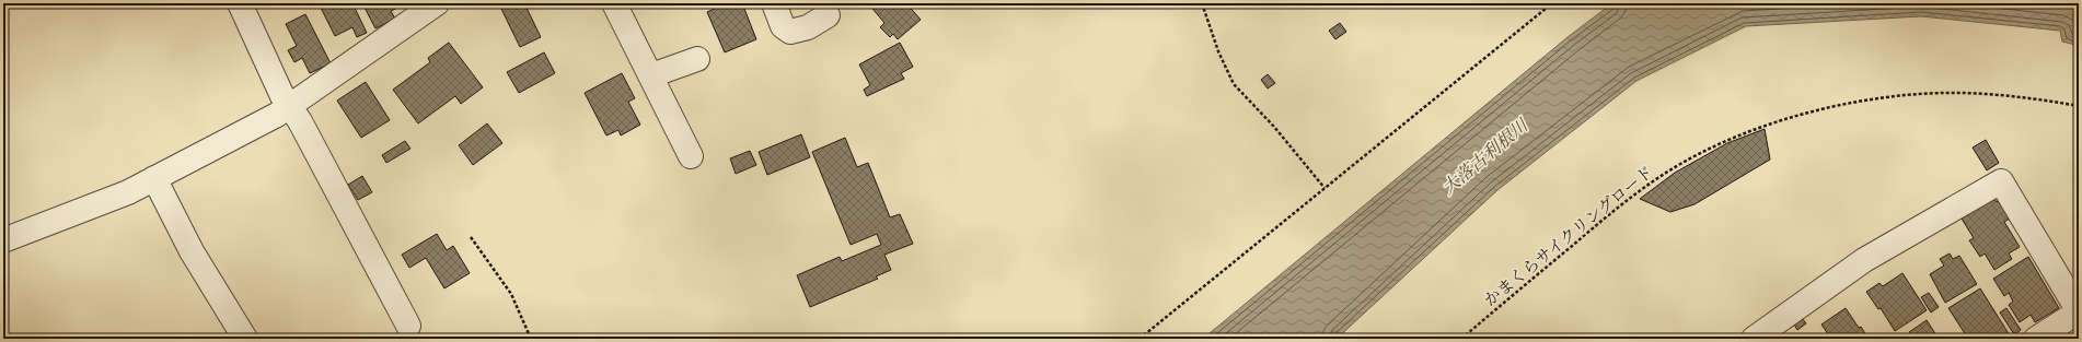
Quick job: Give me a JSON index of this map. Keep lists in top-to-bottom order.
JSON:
{
  "streets": {
    "path": ["かまくらサイクリングロード"]
  },
  "water": ["大落古利根川"]
}
